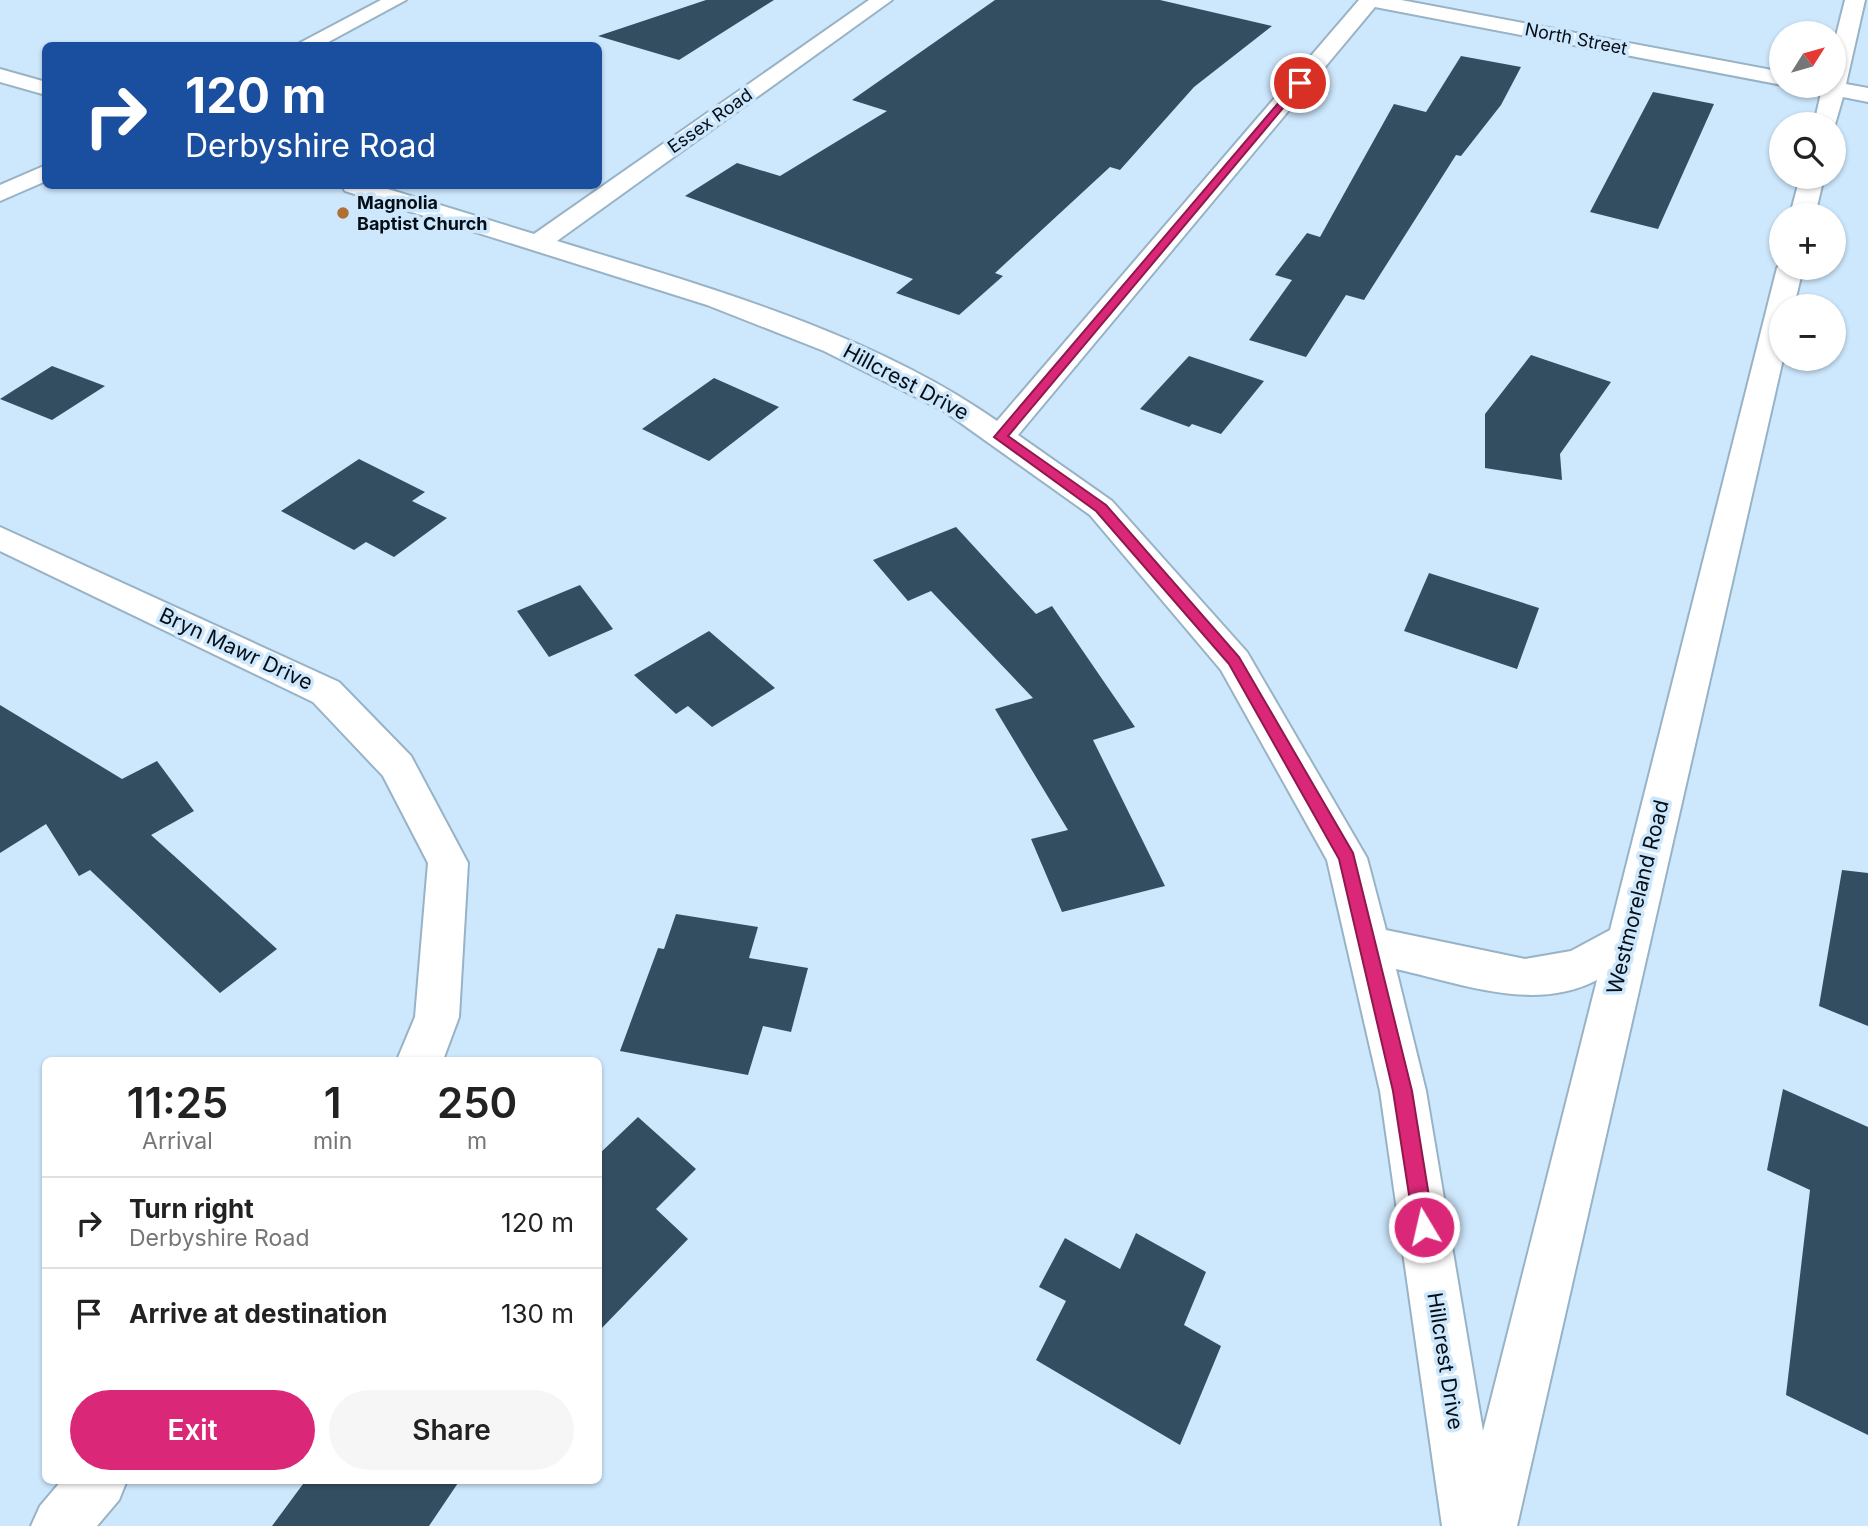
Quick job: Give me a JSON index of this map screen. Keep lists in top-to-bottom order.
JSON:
{
  "streets": {
    "street": [
      "North Street",
      "Essex Road",
      "Hillcrest Drive",
      "Bryn Mawr Drive",
      "Westmoreland Road"
    ]
  },
  "crossings": [
    ["Essex Road", "Hillcrest Drive"]
  ],
  "places": ["Magnolia Baptist Church"],
  "north": "top right",
  "page": {
    "map_buttons": ["+", "−"],
    "turn": ["120 m", "Derbyshire Road"],
    "eta": [
      "11:25",
      "Arrival",
      "1",
      "min",
      "250",
      "m"
    ],
    "list": [
      {
        "name": "Turn right",
        "note": "Derbyshire Road",
        "value": "120 m"
      },
      {
        "name": "Arrive at destination",
        "value": "130 m"
      }
    ],
    "buttons": ["Exit", "Share"]
  }
}
